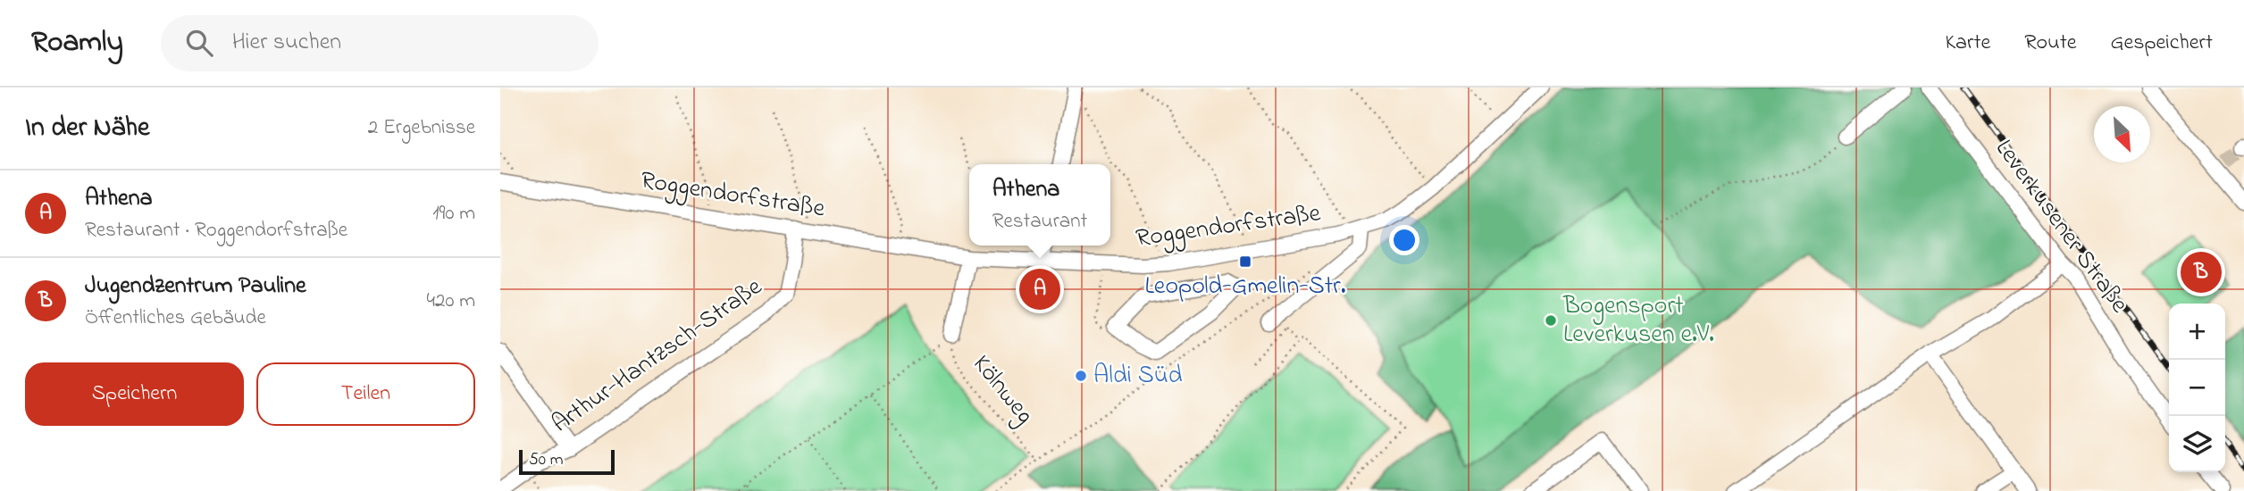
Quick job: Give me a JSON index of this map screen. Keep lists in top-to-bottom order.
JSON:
{
  "streets": {
    "street": ["Roggendorfstraße", "Leverkusener Straße", "Arthur-Hantzsch-Straße"],
    "path": ["Kölnweg"]
  },
  "crossings": [
    ["Roggendorfstraße", "Arthur-Hantzsch-Straße"]
  ],
  "places": {
    "transit": ["Leopold-Gmelin-Str."],
    "other": ["Bogensport Leverkusen e.V.", "Aldi Süd"]
  },
  "scale_bar": "50 m",
  "north": "bottom right",
  "page": {
    "header": "Roamly",
    "search": "Hier suchen",
    "nav": ["Karte", "Route", "Gespeichert"],
    "heading": ["In der Nähe", "2 Ergebnisse"],
    "popup": ["Athena", "Restaurant"],
    "list": [
      {
        "mark": "A",
        "name": "Athena",
        "note": "Restaurant · Roggendorfstraße",
        "value": "190 m"
      },
      {
        "mark": "B",
        "name": "Jugendzentrum Pauline",
        "note": "Öffentliches Gebäude",
        "value": "420 m"
      }
    ],
    "pins": ["B", "A"],
    "map_buttons": ["+", "−"],
    "buttons": ["Speichern", "Teilen"],
    "scale": "50 m"
  }
}
